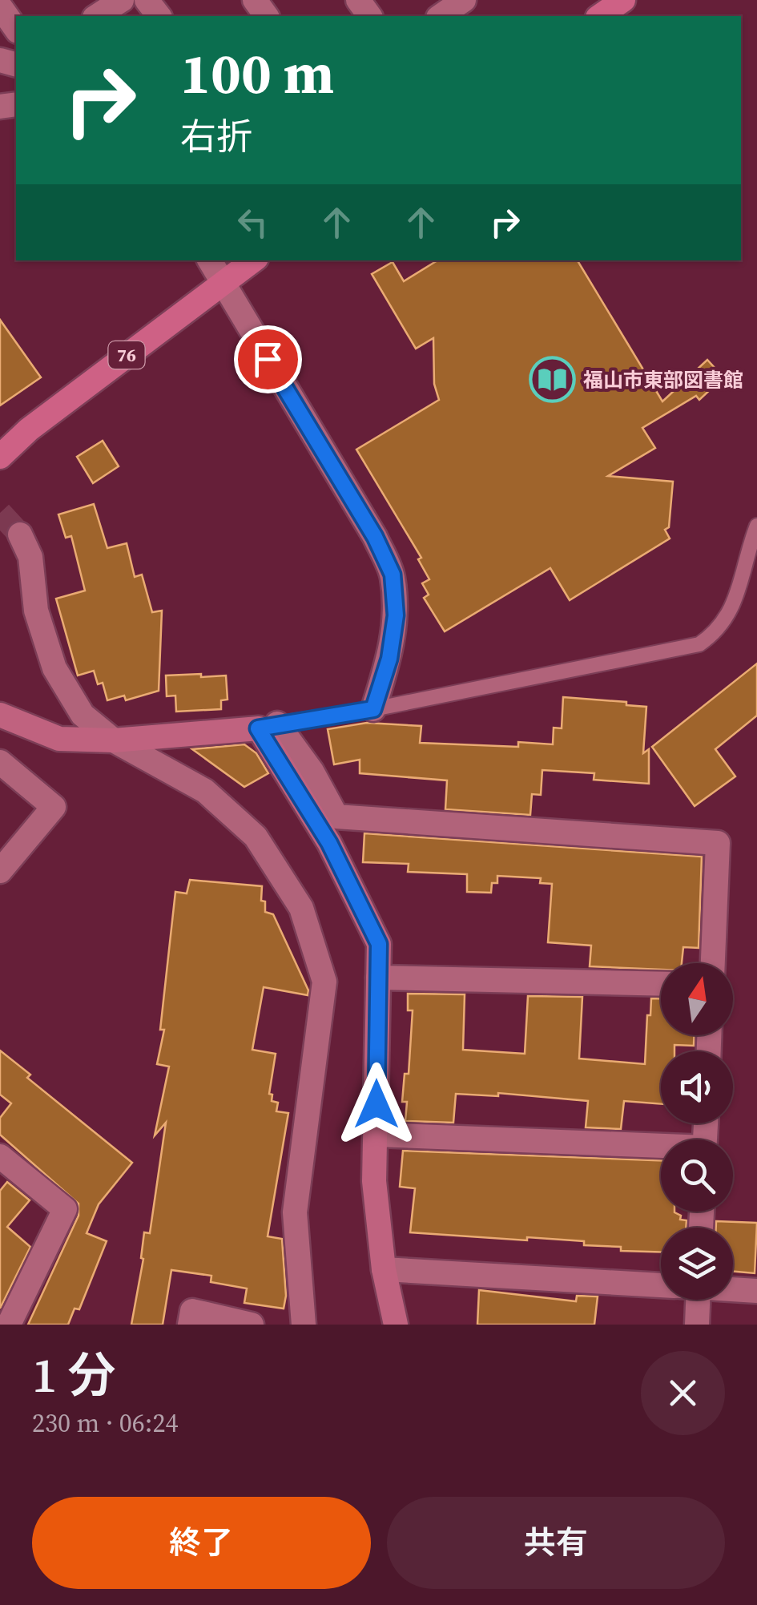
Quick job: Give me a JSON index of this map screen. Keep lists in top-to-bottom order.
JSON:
{
  "streets": {
    "main road": ["76"]
  },
  "places": {
    "library": ["福山市東部図書館"]
  },
  "north": "top",
  "page": {
    "turn": ["100 m", "右折"],
    "heading": ["1 分", "230 m · 06:24"],
    "buttons": ["終了", "共有"]
  }
}
